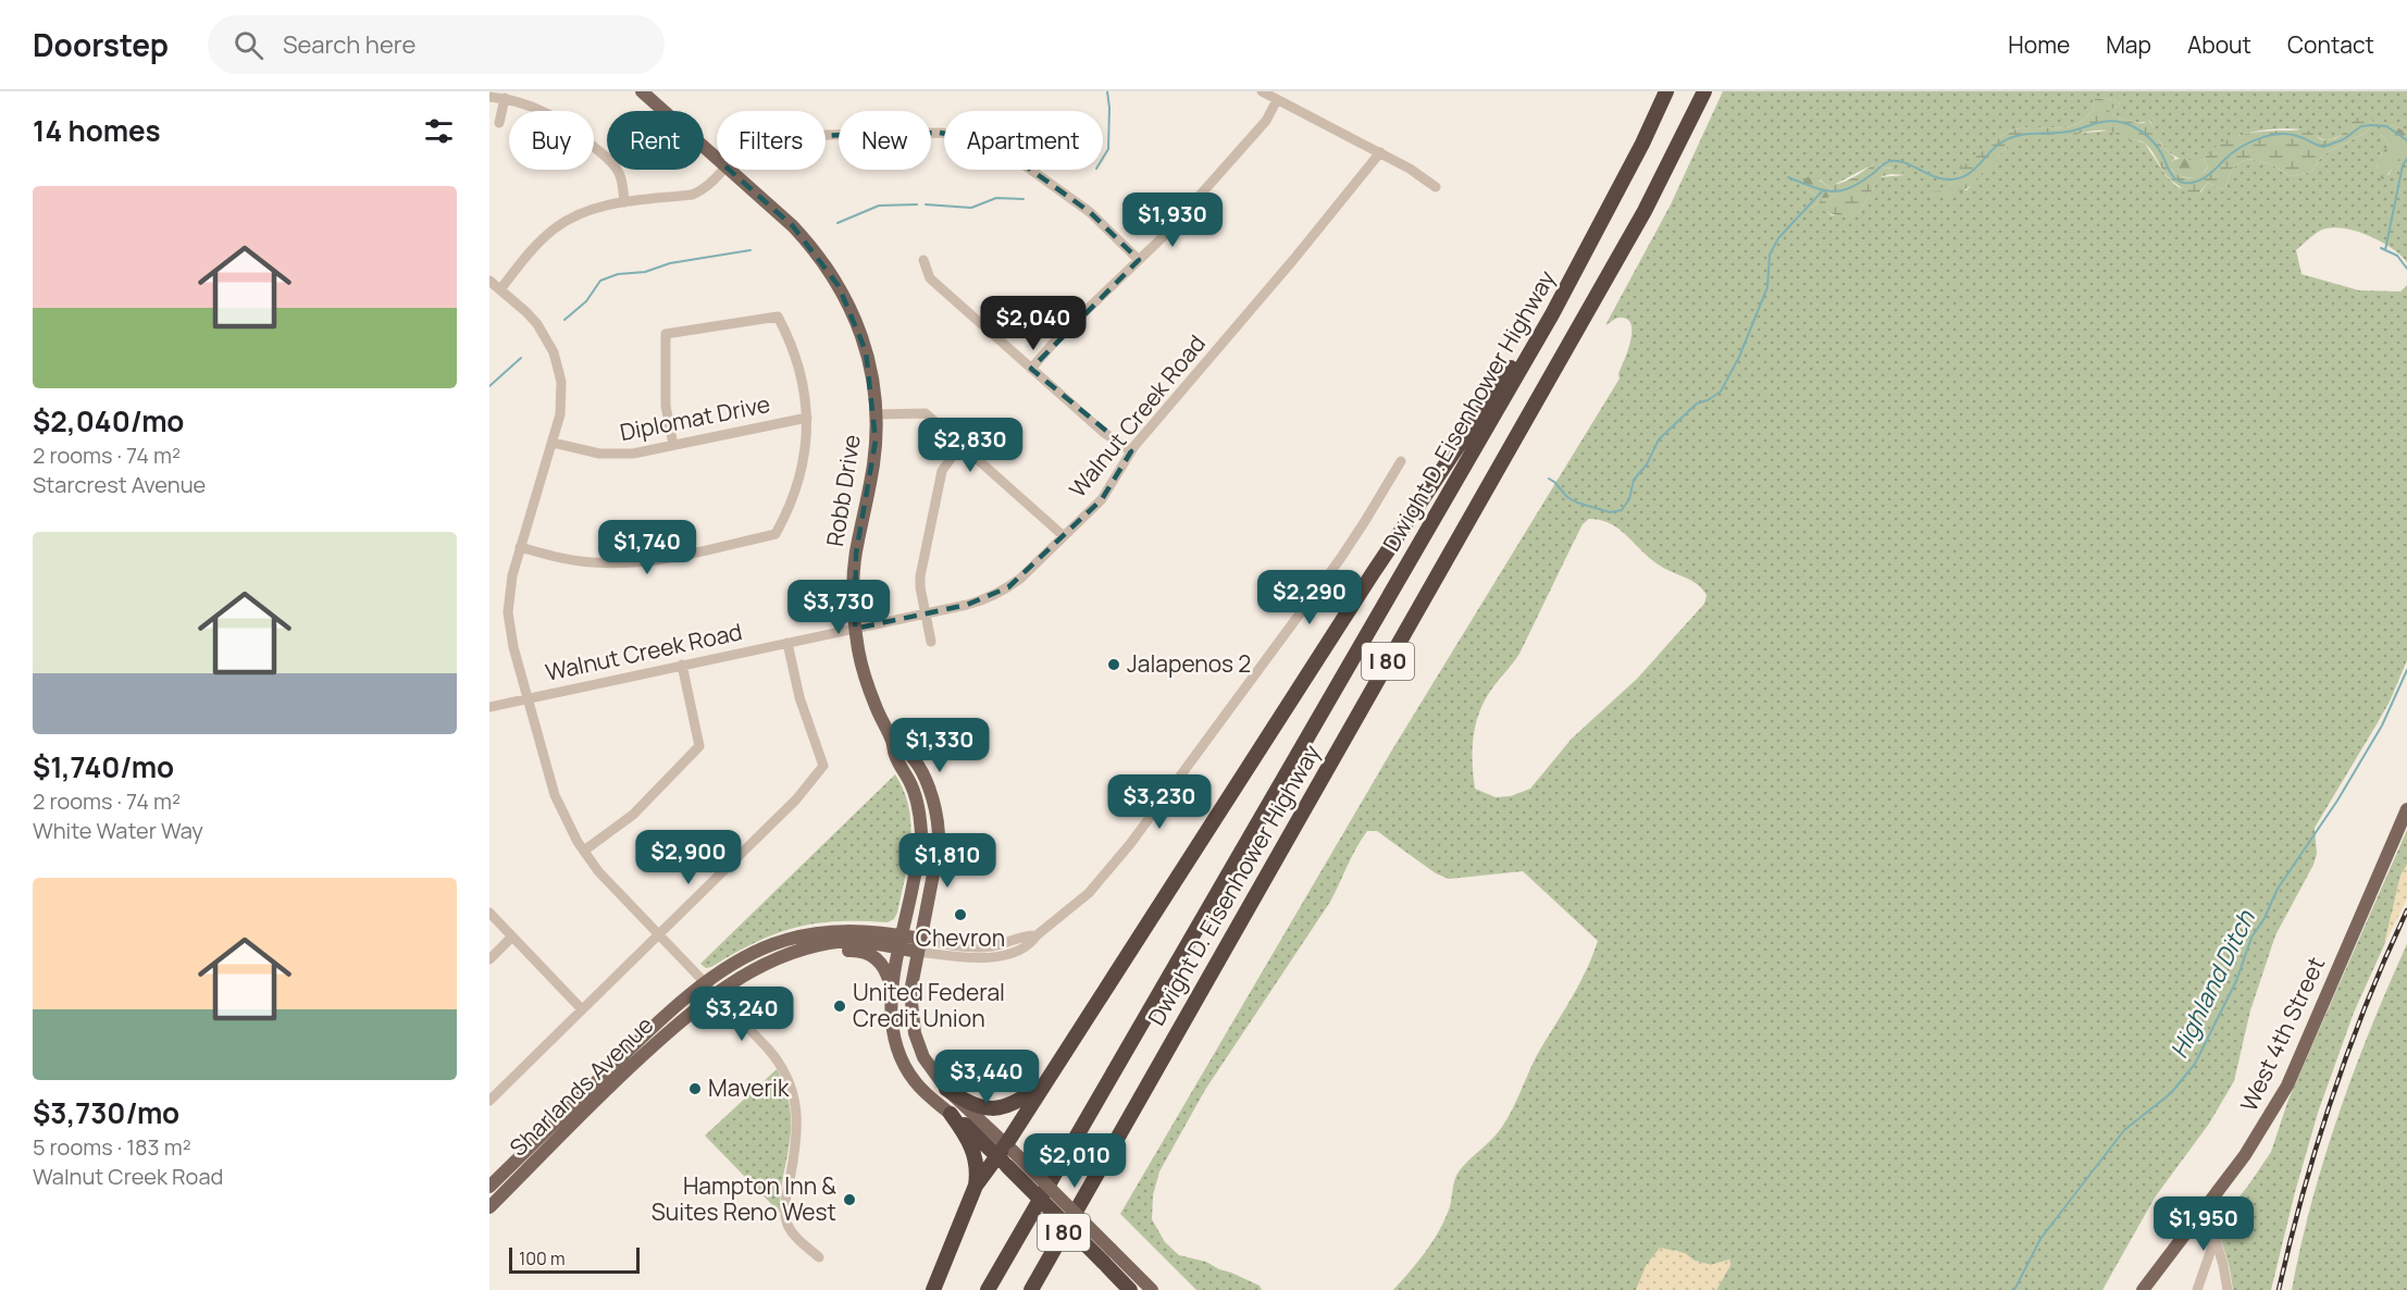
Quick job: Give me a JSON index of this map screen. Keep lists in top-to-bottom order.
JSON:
{
  "streets": {
    "highway": ["Dwight D. Eisenhower Highway", "I 80"],
    "main road": ["Robb Drive", "West 4th Street", "Sharlands Avenue"],
    "street": ["Walnut Creek Road", "Diplomat Drive"]
  },
  "crossings": [
    ["Walnut Creek Road", "Robb Drive"],
    ["Robb Drive", "Sharlands Avenue"]
  ],
  "water": ["Highland Ditch"],
  "places": [
    "Jalapenos 2",
    "Chevron",
    "United Federal Credit Union",
    "Maverik",
    "Hampton Inn & Suites Reno West"
  ],
  "scale_bar": "100 m",
  "page": {
    "header": "Doorstep",
    "search": "Search here",
    "nav": [
      "Home",
      "Map",
      "About",
      "Contact"
    ],
    "heading": "14 homes",
    "chip": [
      "Buy",
      "Rent",
      "Filters",
      "New",
      "Apartment"
    ],
    "list": [
      {
        "name": "$2,040/mo",
        "note": "2 rooms · 74 m² · Starcrest Avenue"
      },
      {
        "name": "$1,740/mo",
        "note": "2 rooms · 74 m² · White Water Way"
      },
      {
        "name": "$3,730/mo",
        "note": "5 rooms · 183 m² · Walnut Creek Road"
      }
    ],
    "price": [
      "$1,930",
      "$2,040",
      "$2,830",
      "$1,740",
      "$2,290",
      "$3,730",
      "$1,330",
      "$3,230",
      "$2,900",
      "$1,810",
      "$3,240",
      "$3,440",
      "$2,010",
      "$1,950"
    ],
    "scale": "100 m"
  }
}
